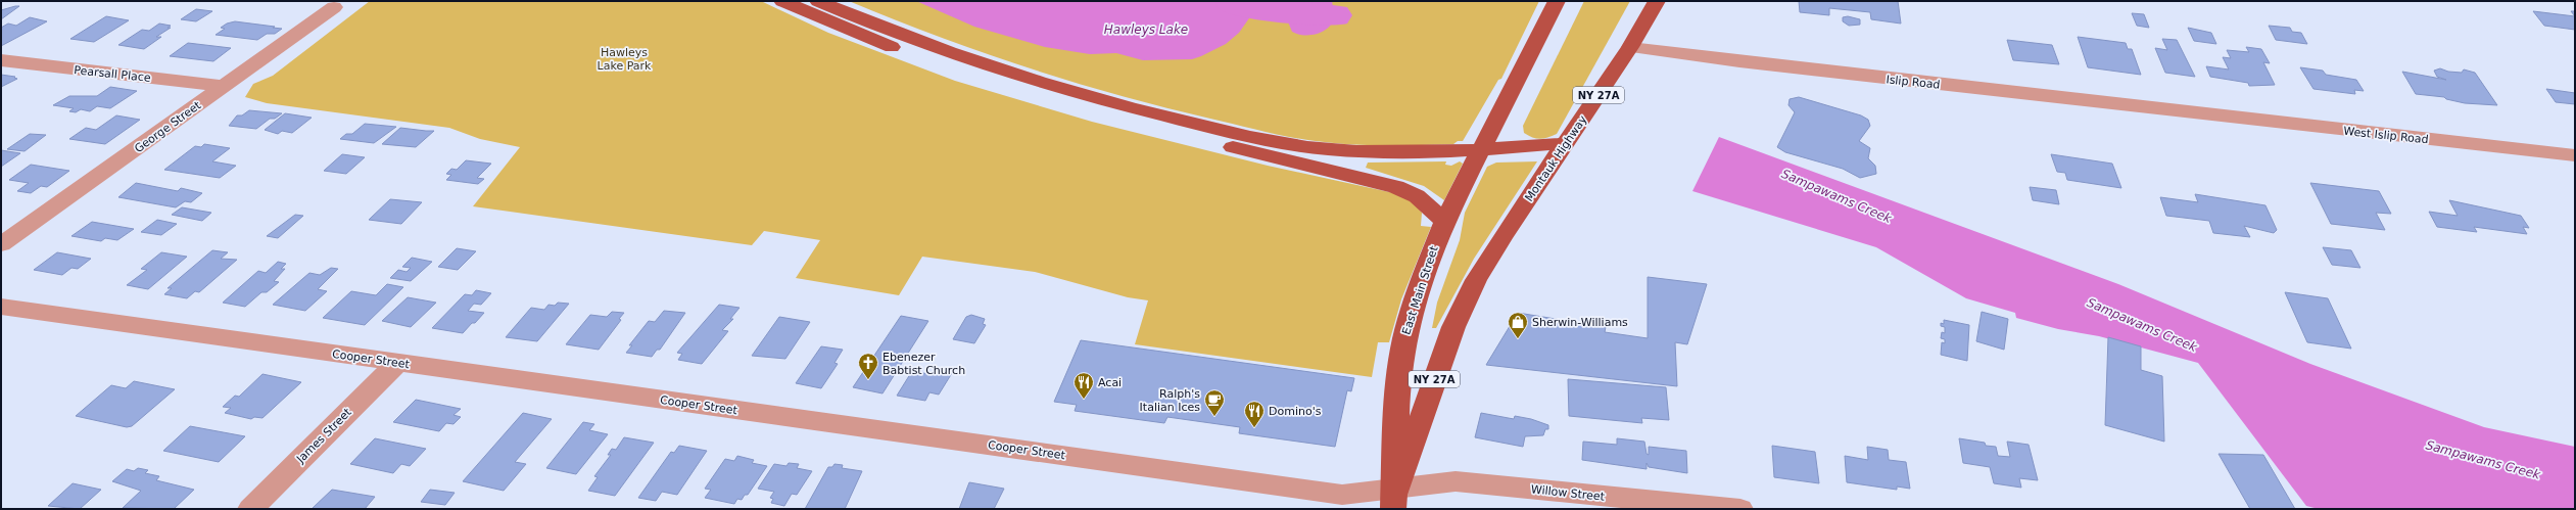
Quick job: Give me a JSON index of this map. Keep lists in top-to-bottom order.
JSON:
{
  "streets": {
    "main road": ["NY 27A", "Montauk Highway", "East Main Street"],
    "street": [
      "Pearsall Place",
      "Islip Road",
      "George Street",
      "West Islip Road",
      "Cooper Street",
      "James Street",
      "Willow Street"
    ]
  },
  "crossings": [
    ["Pearsall Place", "George Street"],
    ["Islip Road", "West Islip Road"],
    ["Islip Road", "Montauk Highway"],
    ["NY 27A", "East Main Street"],
    ["Montauk Highway", "East Main Street"],
    ["Montauk Highway", "Cooper Street"],
    ["Montauk Highway", "Willow Street"],
    ["East Main Street", "Cooper Street"],
    ["East Main Street", "Willow Street"],
    ["Cooper Street", "James Street"],
    ["Cooper Street", "Willow Street"]
  ],
  "water": ["Hawleys Lake", "Sampawams Creek"],
  "parks": ["Hawleys Lake Park"],
  "places": {
    "shop": ["Sherwin-Williams"],
    "church": ["Ebenezer Babtist Church"],
    "restaurant": ["Acai", "Domino's"],
    "cafe": ["Ralph's Italian Ices"]
  }
}
